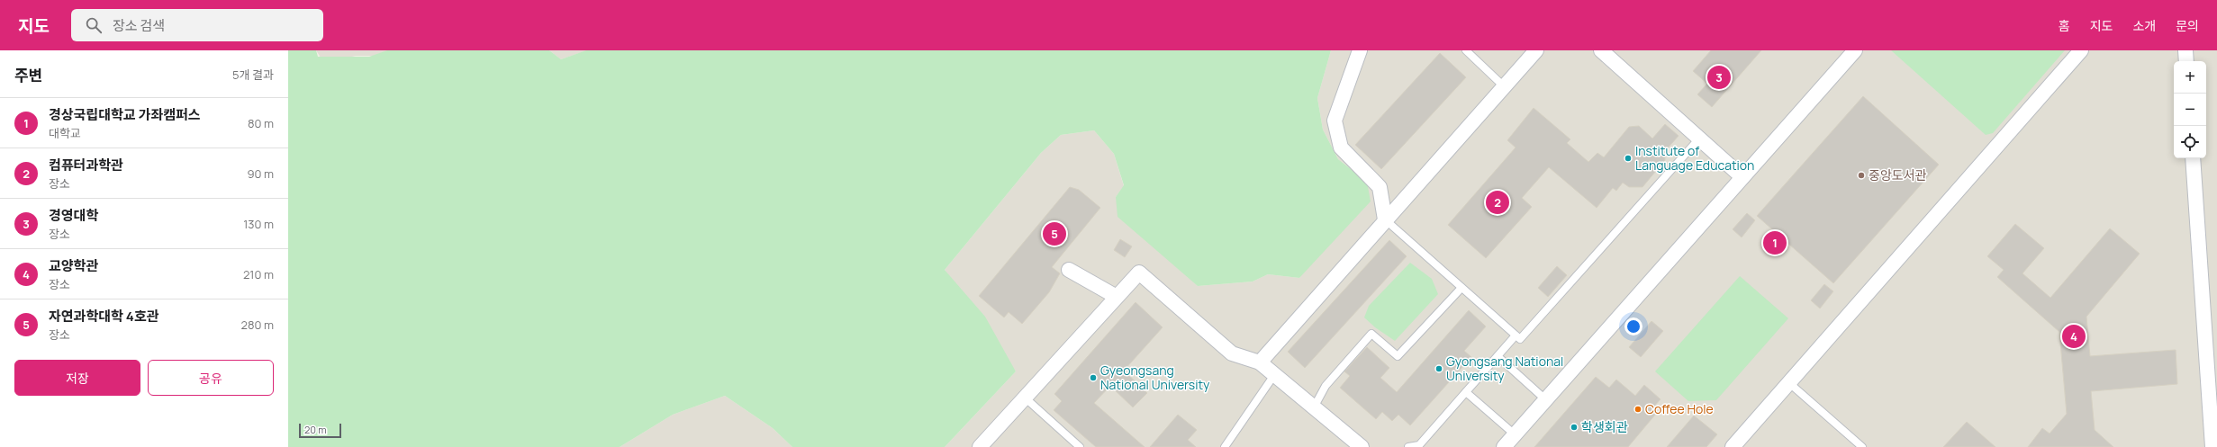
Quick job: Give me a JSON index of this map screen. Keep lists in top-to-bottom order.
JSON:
{
  "places": [
    "Institute of Language Education",
    "중앙도서관",
    "Gyongsang National University",
    "Gyeongsang National University",
    "Coffee Hole",
    "학생회관"
  ],
  "scale_bar": "20 m",
  "page": {
    "header": "지도",
    "search": "장소 검색",
    "nav": [
      "홈",
      "지도",
      "소개",
      "문의"
    ],
    "heading": ["주변", "5개 결과"],
    "map_buttons": ["+", "−"],
    "pins": [
      "3",
      "2",
      "5",
      "1",
      "4"
    ],
    "list": [
      {
        "mark": "1",
        "name": "경상국립대학교 가좌캠퍼스",
        "note": "대학교",
        "value": "80 m"
      },
      {
        "mark": "2",
        "name": "컴퓨터과학관",
        "note": "장소",
        "value": "90 m"
      },
      {
        "mark": "3",
        "name": "경영대학",
        "note": "장소",
        "value": "130 m"
      },
      {
        "mark": "4",
        "name": "교양학관",
        "note": "장소",
        "value": "210 m"
      },
      {
        "mark": "5",
        "name": "자연과학대학 4호관",
        "note": "장소",
        "value": "280 m"
      }
    ],
    "buttons": ["저장", "공유"],
    "scale": "20 m"
  }
}
